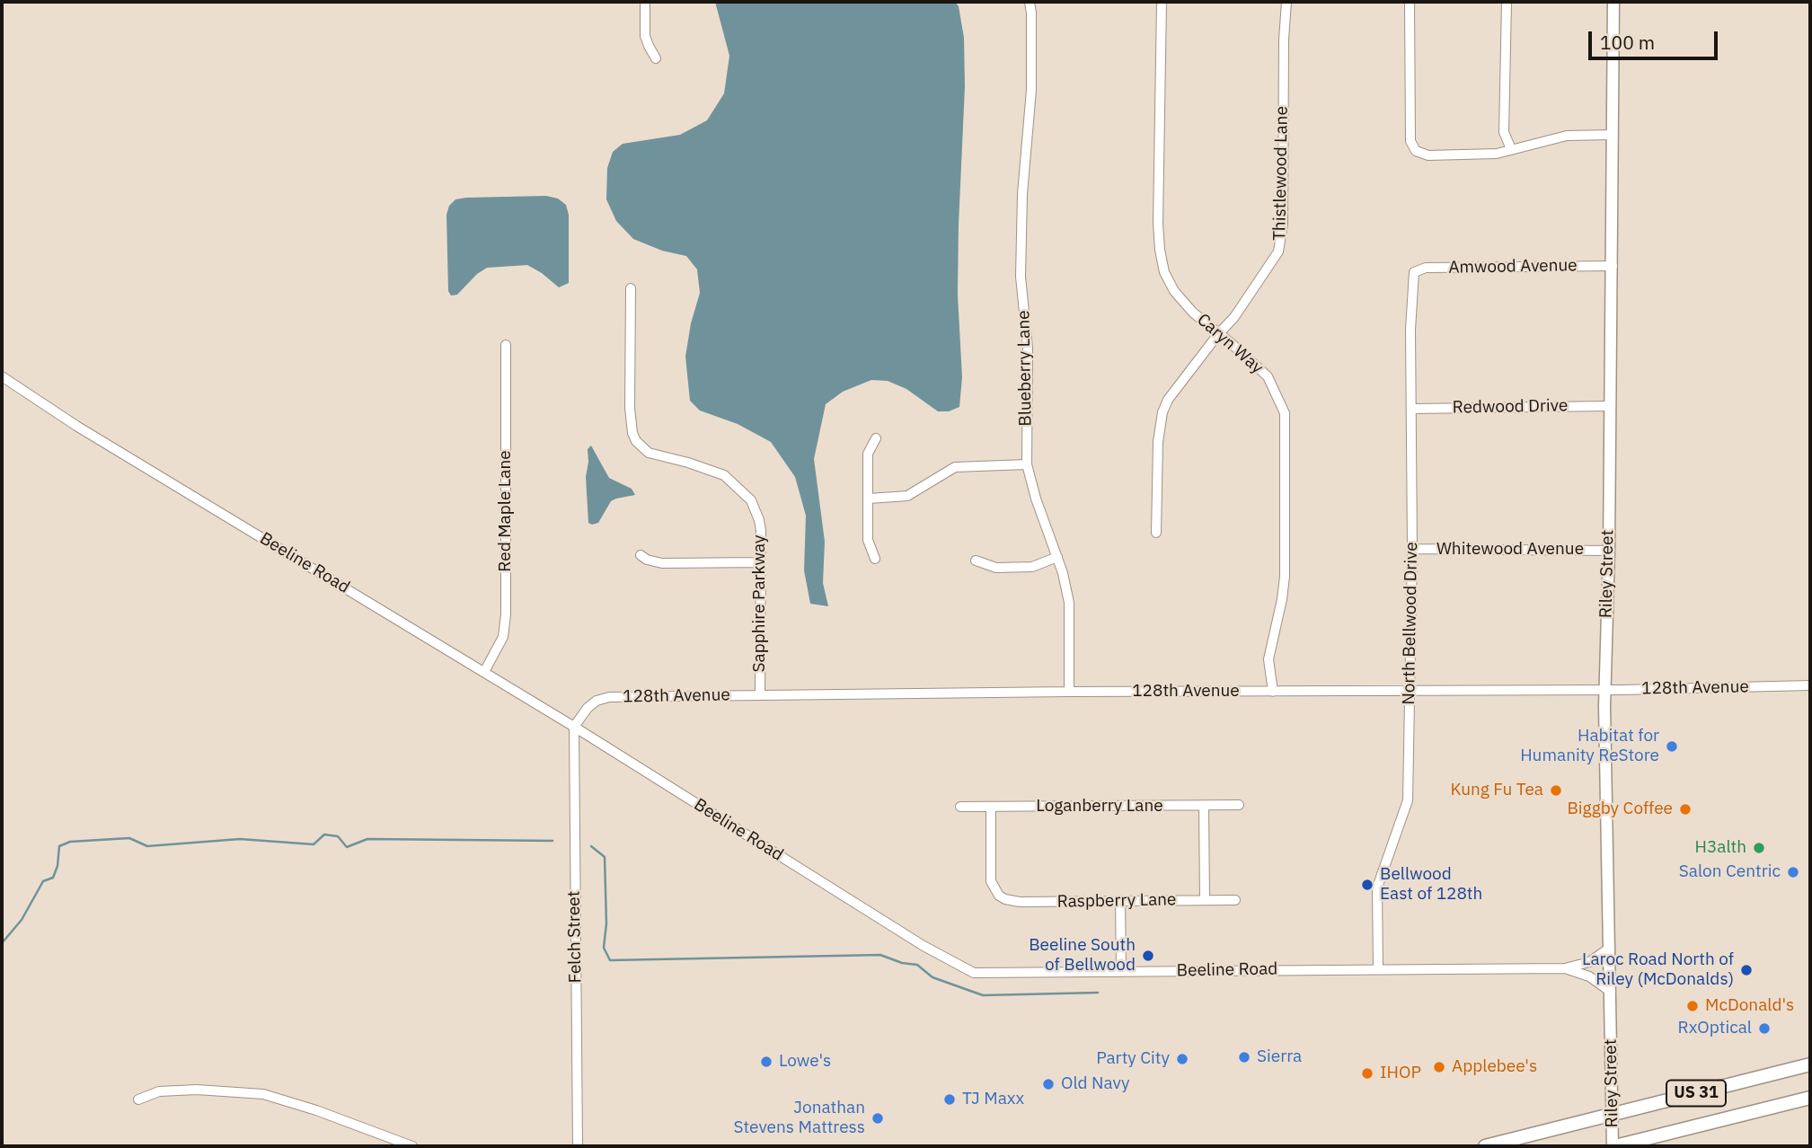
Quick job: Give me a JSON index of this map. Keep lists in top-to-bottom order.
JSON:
{
  "streets": {
    "highway": ["US 31"],
    "main road": ["Riley Street"],
    "street": [
      "Thistlewood Lane",
      "Amwood Avenue",
      "Caryn Way",
      "Blueberry Lane",
      "Redwood Drive",
      "Red Maple Lane",
      "Whitewood Avenue",
      "Beeline Road",
      "Sapphire Parkway",
      "North Bellwood Drive",
      "128th Avenue",
      "Loganberry Lane",
      "Raspberry Lane",
      "Felch Street"
    ]
  },
  "crossings": [
    ["Thistlewood Lane", "Caryn Way"],
    ["Amwood Avenue", "Riley Street"],
    ["Amwood Avenue", "North Bellwood Drive"],
    ["Caryn Way", "128th Avenue"],
    ["Blueberry Lane", "128th Avenue"],
    ["Redwood Drive", "Riley Street"],
    ["Redwood Drive", "North Bellwood Drive"],
    ["Red Maple Lane", "Beeline Road"],
    ["Whitewood Avenue", "Riley Street"],
    ["Whitewood Avenue", "North Bellwood Drive"],
    ["Beeline Road", "Riley Street"],
    ["Beeline Road", "North Bellwood Drive"],
    ["Beeline Road", "128th Avenue"],
    ["Beeline Road", "Felch Street"],
    ["Riley Street", "128th Avenue"],
    ["Riley Street", "US 31"],
    ["Sapphire Parkway", "128th Avenue"],
    ["North Bellwood Drive", "128th Avenue"],
    ["128th Avenue", "Felch Street"],
    ["Loganberry Lane", "Raspberry Lane"]
  ],
  "places": [
    "Habitat for Humanity ReStore",
    "Kung Fu Tea",
    "Biggby Coffee",
    "H3alth",
    "Salon Centric",
    "Bellwood East of 128th",
    "Beeline South of Bellwood",
    "Laroc Road North of Riley (McDonalds)",
    "McDonald's",
    "RxOptical",
    "Sierra",
    "Party City",
    "Lowe's",
    "Applebee's",
    "IHOP",
    "Old Navy",
    "TJ Maxx",
    "Jonathan Stevens Mattress"
  ],
  "scale_bar": "100 m"
}
